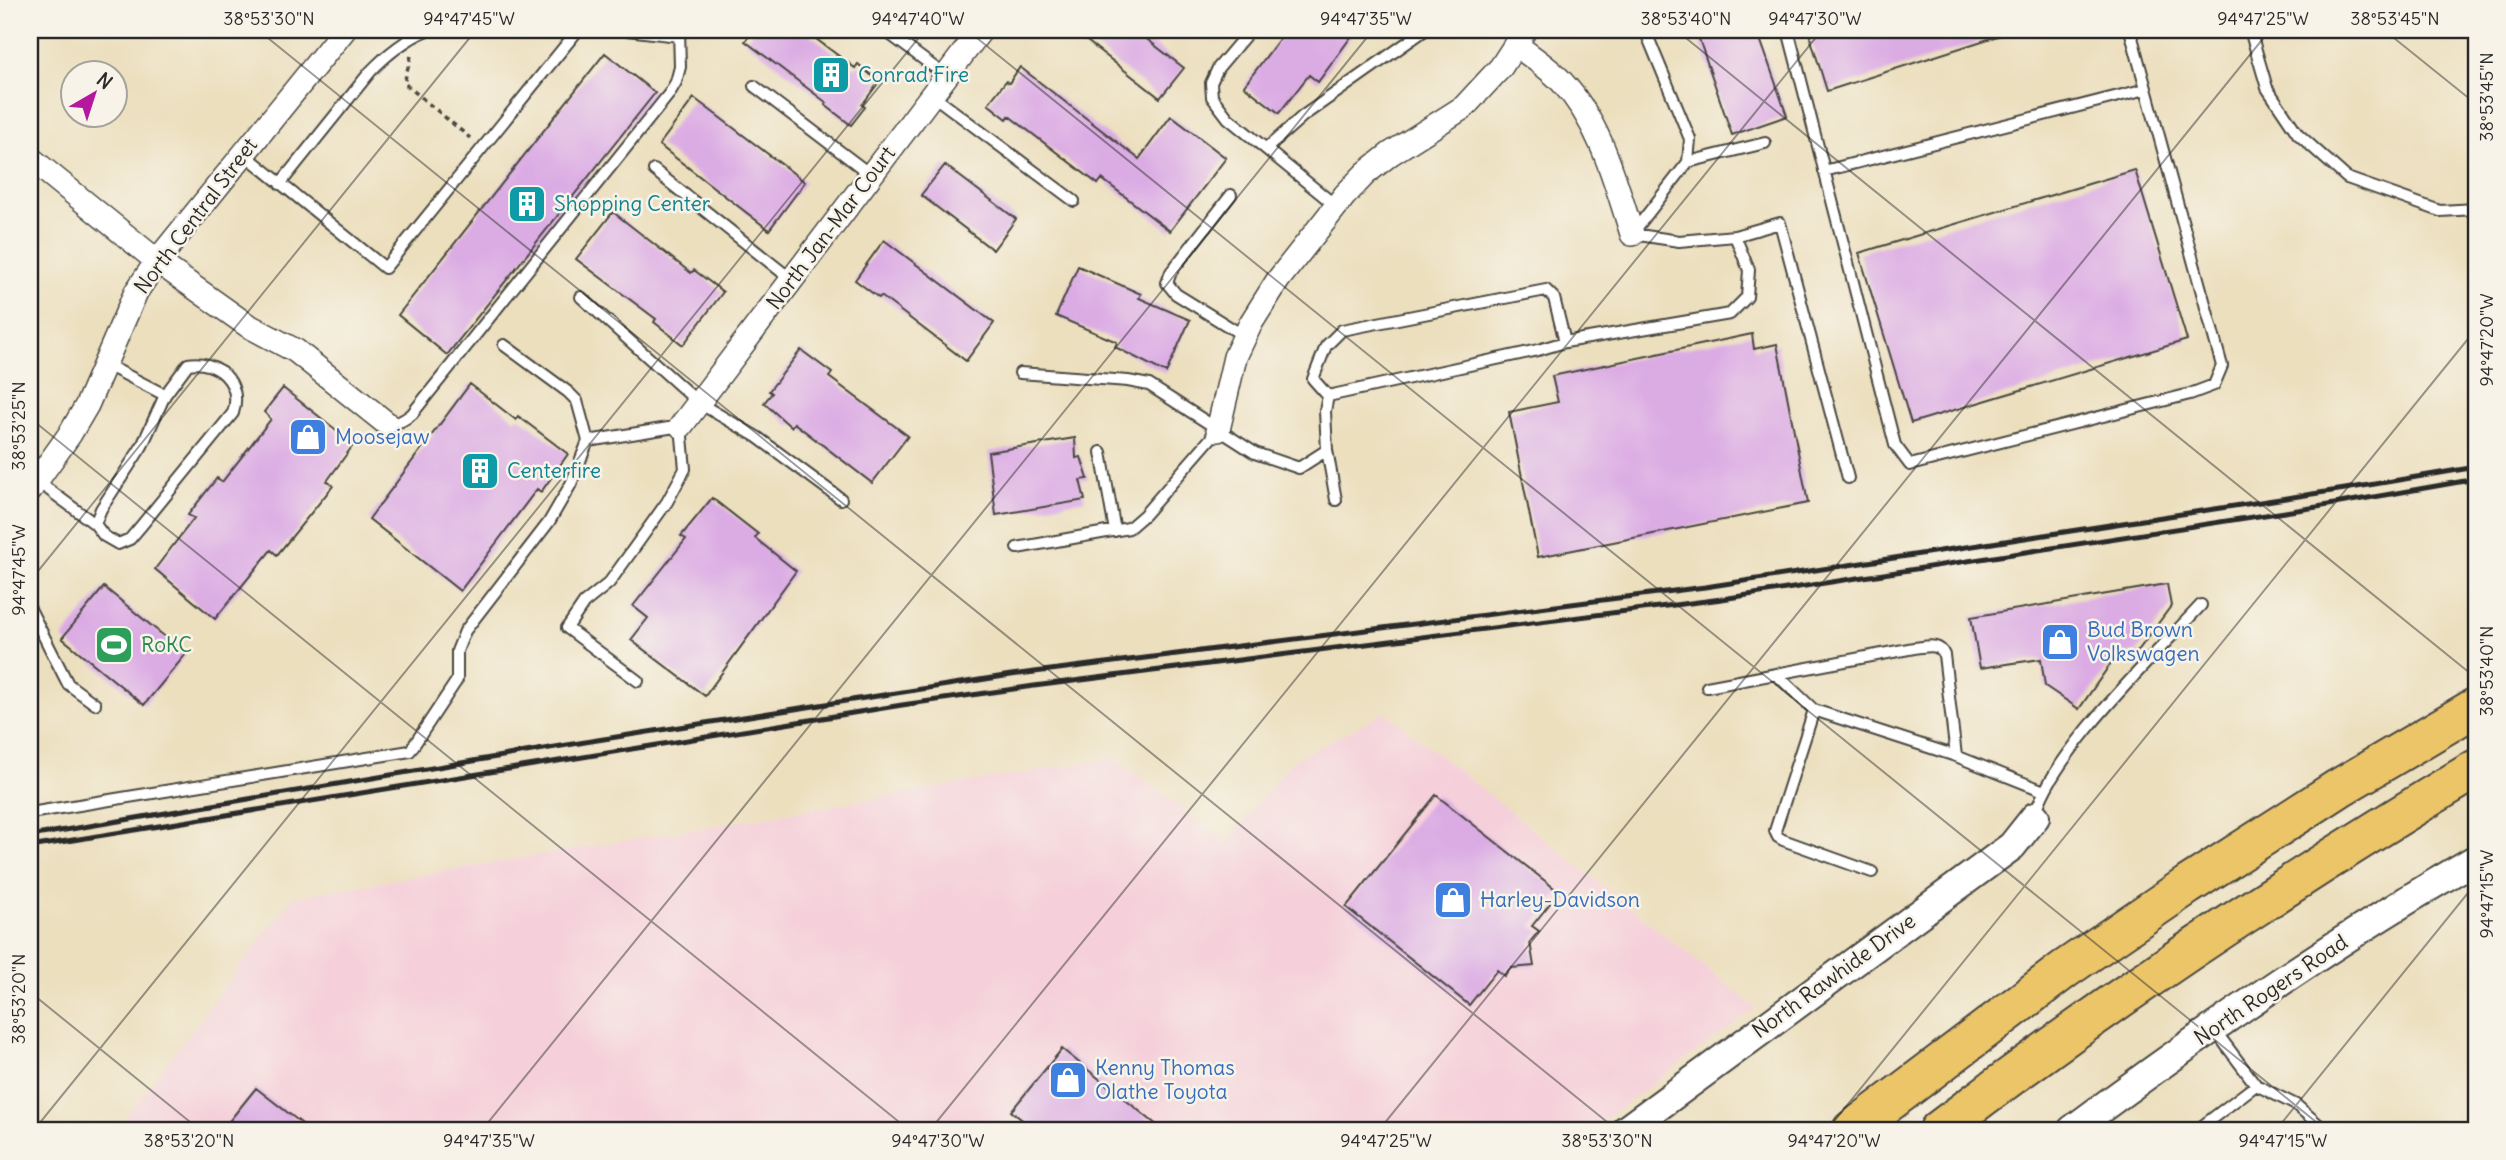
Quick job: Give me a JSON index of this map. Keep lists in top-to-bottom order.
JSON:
{
  "streets": {
    "street": [
      "North Central Street",
      "North Jan-Mar Court",
      "North Rawhide Drive",
      "North Rogers Road"
    ]
  },
  "places": {
    "building": ["Conrad Fire", "Shopping Center", "Centerfire"],
    "shop": [
      "Moosejaw",
      "Bud Brown Volkswagen",
      "Harley-Davidson",
      "Kenny Thomas Olathe Toyota"
    ],
    "sports": ["RoKC"]
  },
  "north": "top right",
  "coordinates": [
    "38°53'30\"N",
    "94°47'45\"W",
    "94°47'40\"W",
    "94°47'35\"W",
    "38°53'40\"N",
    "94°47'30\"W",
    "94°47'25\"W",
    "38°53'45\"N",
    "94°47'20\"W",
    "38°53'25\"N",
    "94°47'15\"W",
    "38°53'20\"N"
  ]
}
